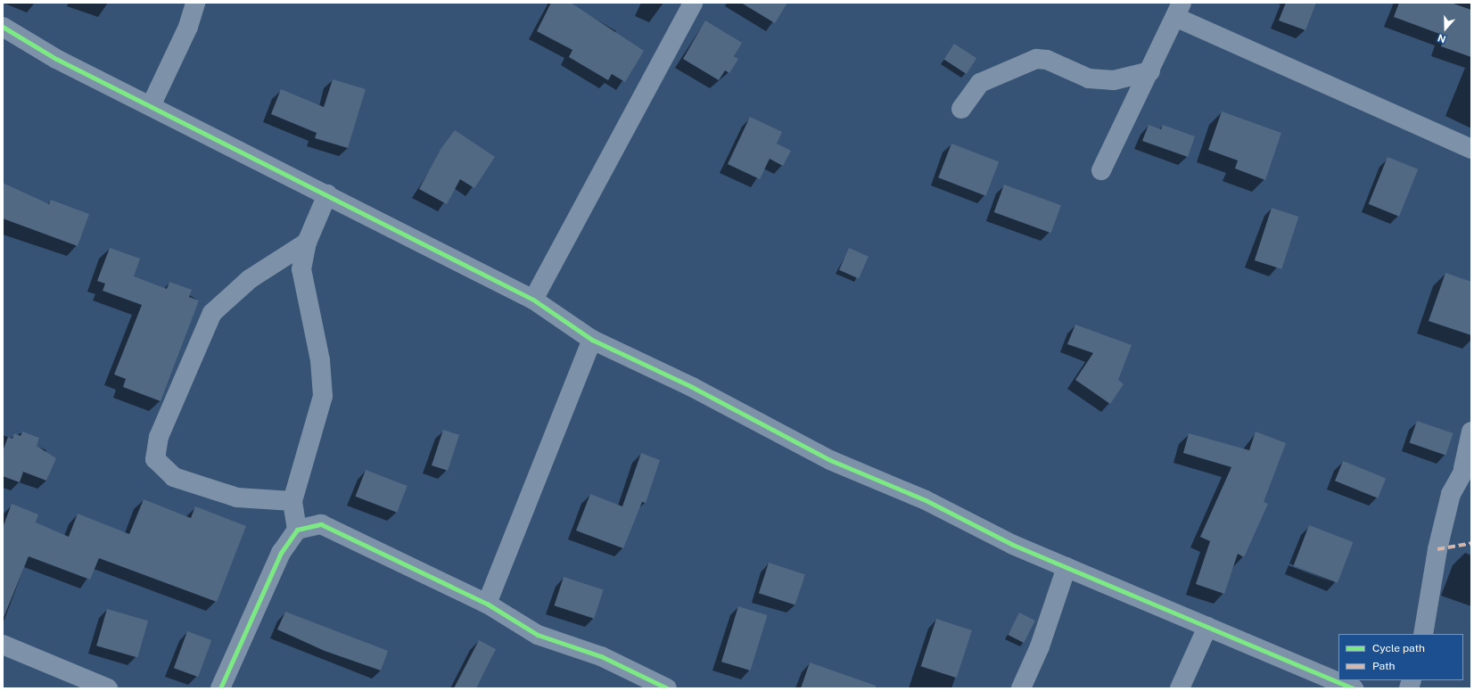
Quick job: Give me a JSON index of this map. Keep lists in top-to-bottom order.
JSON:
{
  "legend": ["Cycle path", "Path"],
  "north": "bottom"
}
